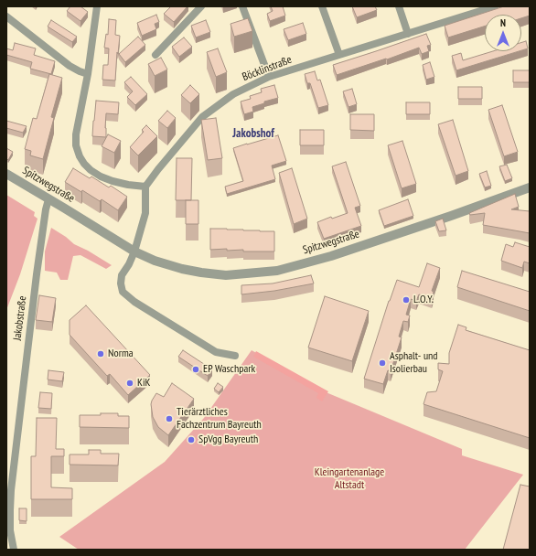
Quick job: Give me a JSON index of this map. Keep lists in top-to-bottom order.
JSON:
{
  "streets": {
    "street": ["Böcklinstraße", "Spitzwegstraße", "Jakobstraße"]
  },
  "crossings": [
    ["Spitzwegstraße", "Jakobstraße"]
  ],
  "districts": ["Jakobshof"],
  "parks": ["Kleingartenanlage Altstadt"],
  "places": [
    "L.O.Y.",
    "Norma",
    "Asphalt- und Isolierbau",
    "EP Waschpark",
    "KiK",
    "Tierärztliches Fachzentrum Bayreuth",
    "SpVgg Bayreuth"
  ],
  "north": "top"
}
